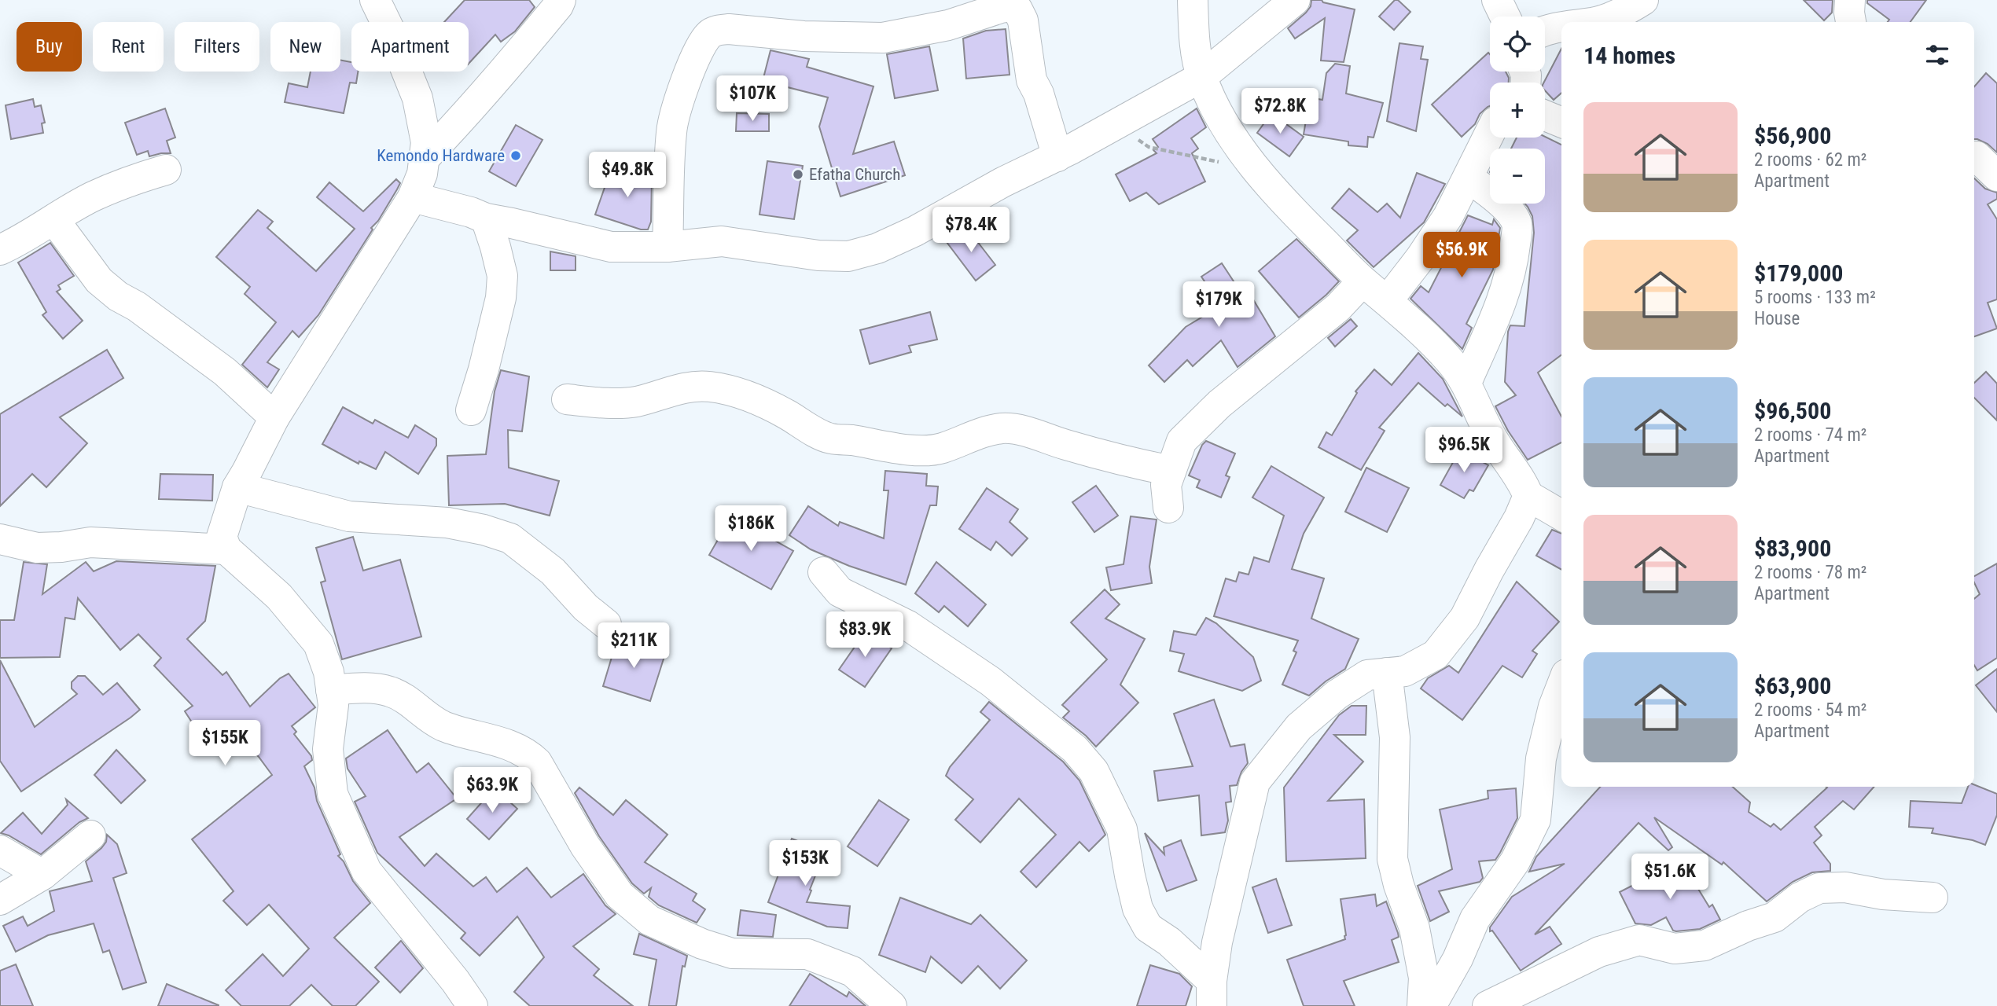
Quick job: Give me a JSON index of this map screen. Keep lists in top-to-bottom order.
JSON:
{
  "places": ["Kemondo Hardware", "Efatha Church"],
  "page": {
    "map_buttons": ["+", "−"],
    "chip": [
      "Buy",
      "Rent",
      "Filters",
      "New",
      "Apartment"
    ],
    "heading": "14 homes",
    "price": [
      "$107K",
      "$72.8K",
      "$49.8K",
      "$78.4K",
      "$56.9K",
      "$179K",
      "$96.5K",
      "$186K",
      "$83.9K",
      "$211K",
      "$155K",
      "$63.9K",
      "$153K",
      "$51.6K"
    ],
    "list": [
      {
        "name": "$56,900",
        "note": "2 rooms · 62 m² · Apartment"
      },
      {
        "name": "$179,000",
        "note": "5 rooms · 133 m² · House"
      },
      {
        "name": "$96,500",
        "note": "2 rooms · 74 m² · Apartment"
      },
      {
        "name": "$83,900",
        "note": "2 rooms · 78 m² · Apartment"
      },
      {
        "name": "$63,900",
        "note": "2 rooms · 54 m² · Apartment"
      }
    ]
  }
}
